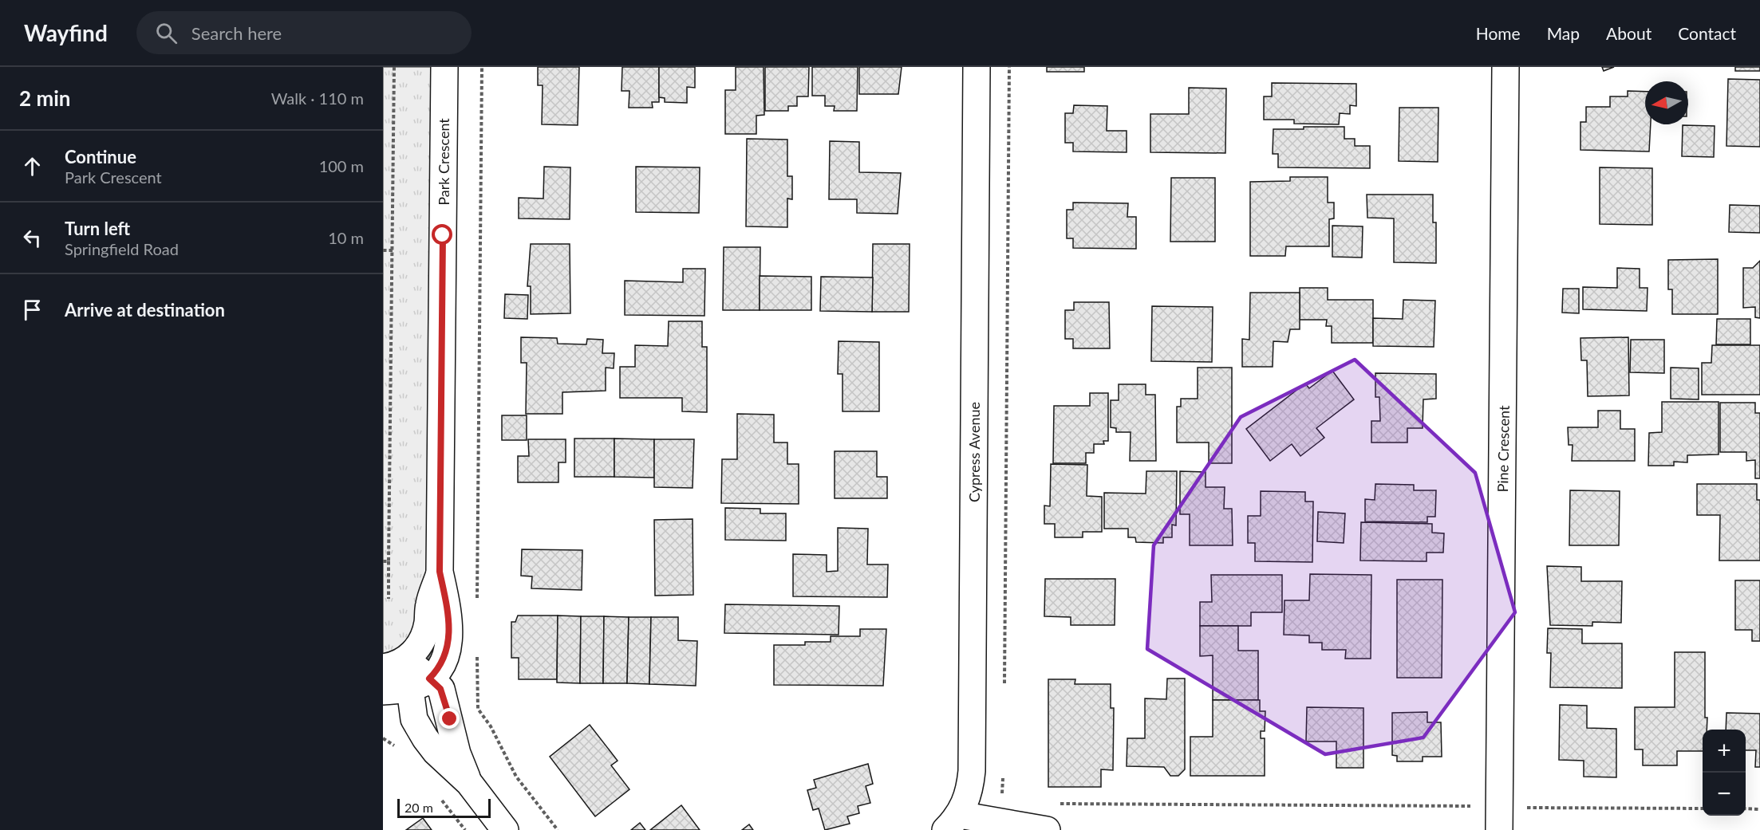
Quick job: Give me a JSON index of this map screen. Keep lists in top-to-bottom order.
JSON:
{
  "streets": {
    "street": ["Park Crescent", "Pine Crescent", "Cypress Avenue"]
  },
  "scale_bar": "20 m",
  "north": "left",
  "page": {
    "header": "Wayfind",
    "search": "Search here",
    "nav": [
      "Home",
      "Map",
      "About",
      "Contact"
    ],
    "heading": ["2 min", "Walk · 110 m"],
    "list": [
      ["Continue", "Park Crescent", "100 m"],
      ["Turn left", "Springfield Road", "10 m"],
      "Arrive at destination"
    ],
    "map_buttons": ["+", "−"],
    "scale": "20 m"
  }
}
